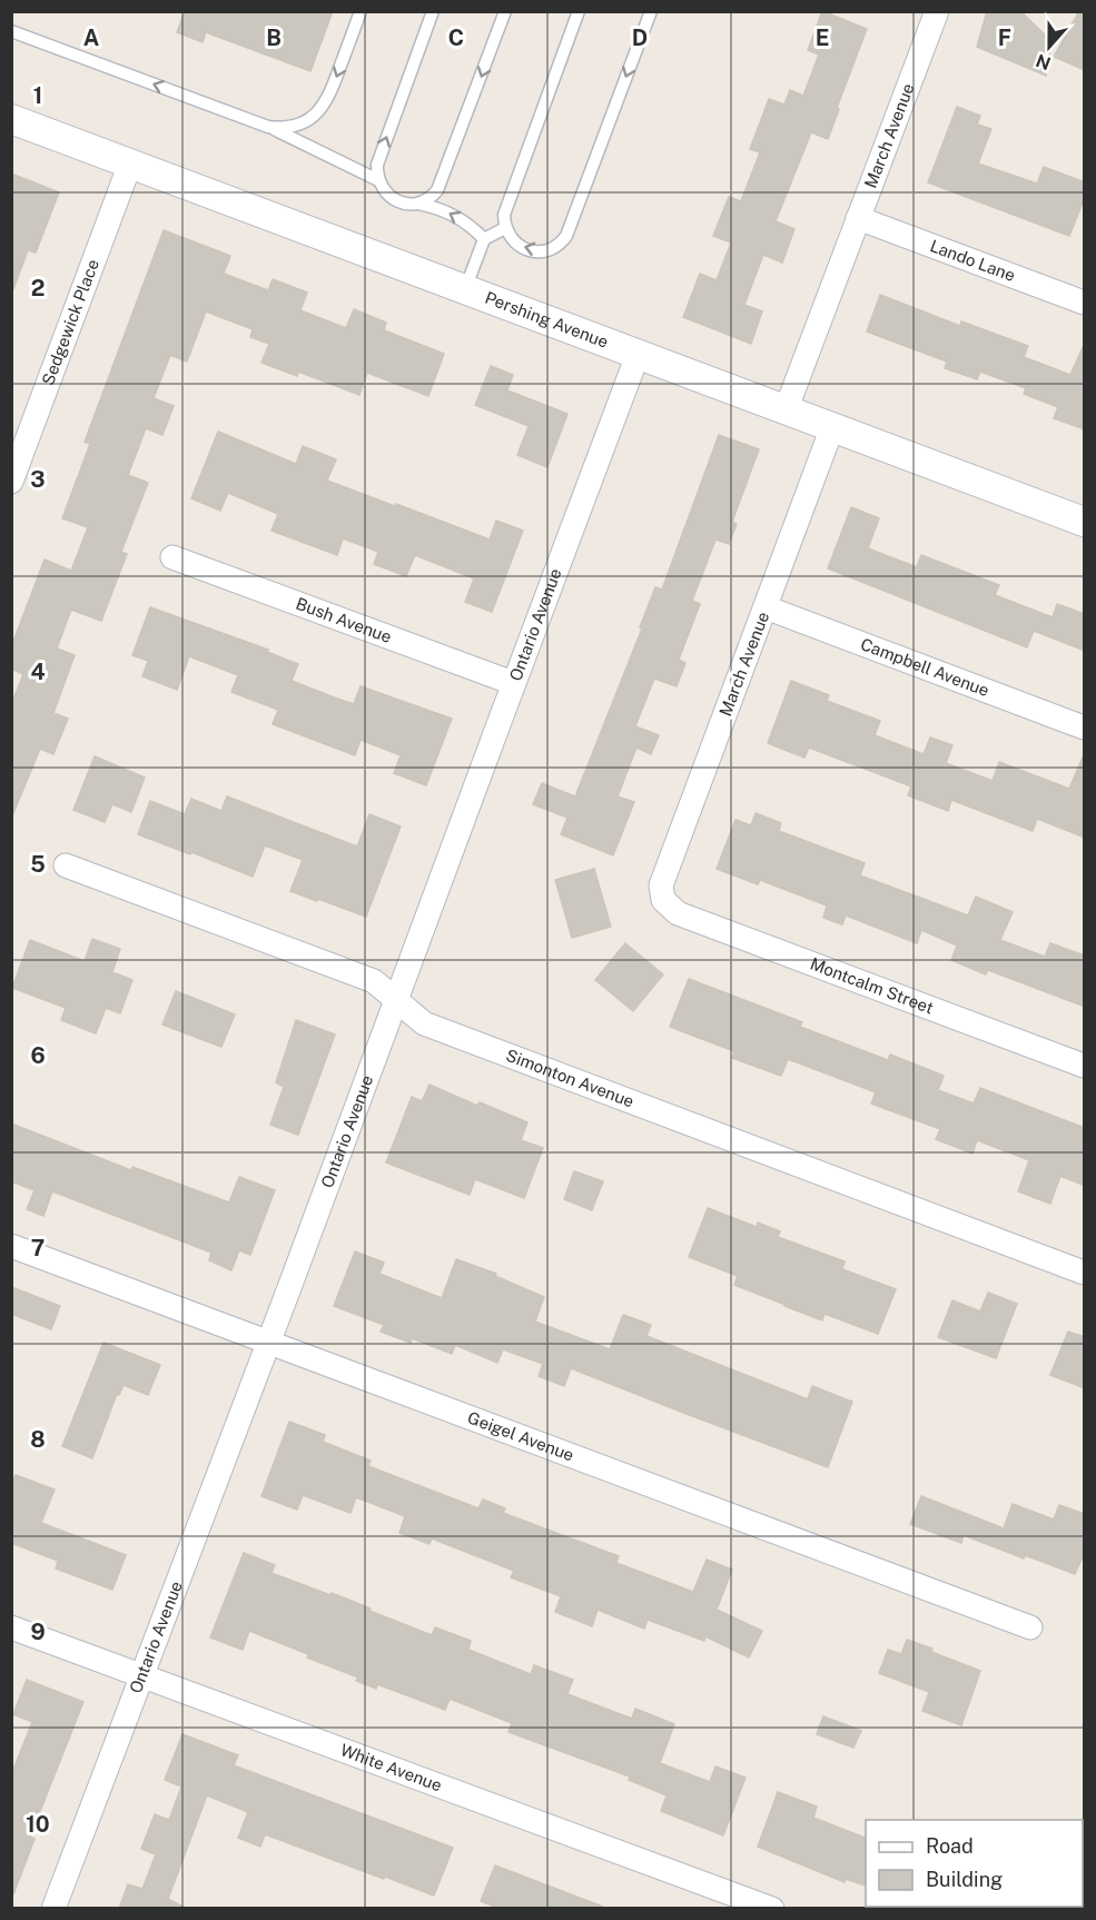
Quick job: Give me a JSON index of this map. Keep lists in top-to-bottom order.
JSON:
{
  "streets": {
    "street": [
      "March Avenue",
      "Lando Lane",
      "Pershing Avenue",
      "Sedgewick Place",
      "Bush Avenue",
      "Ontario Avenue",
      "Campbell Avenue",
      "Montcalm Street",
      "Simonton Avenue",
      "Geigel Avenue",
      "White Avenue"
    ]
  },
  "crossings": [
    ["March Avenue", "Lando Lane"],
    ["March Avenue", "Pershing Avenue"],
    ["March Avenue", "Campbell Avenue"],
    ["March Avenue", "Montcalm Street"],
    ["Pershing Avenue", "Sedgewick Place"],
    ["Pershing Avenue", "Ontario Avenue"],
    ["Bush Avenue", "Ontario Avenue"],
    ["Ontario Avenue", "Simonton Avenue"],
    ["Ontario Avenue", "Geigel Avenue"],
    ["Ontario Avenue", "White Avenue"]
  ],
  "legend": ["Road", "Building"],
  "north": "bottom",
  "grid": {
    "columns": [
      "A",
      "B",
      "C",
      "D",
      "E",
      "F"
    ],
    "rows": [
      "1",
      "2",
      "3",
      "4",
      "5",
      "6",
      "7",
      "8",
      "9",
      "10"
    ]
  }
}
